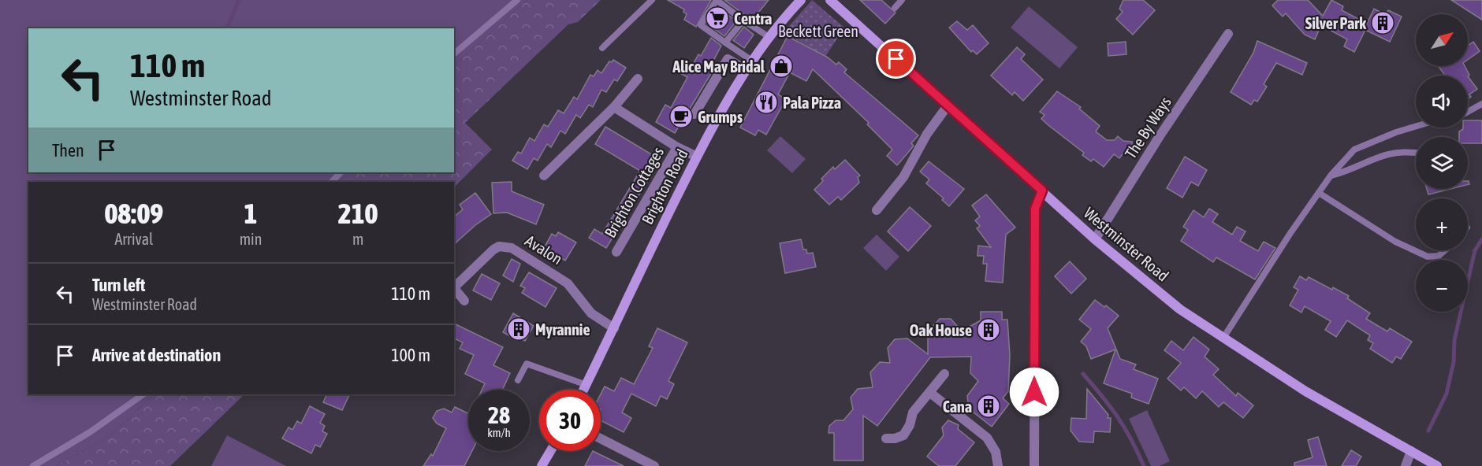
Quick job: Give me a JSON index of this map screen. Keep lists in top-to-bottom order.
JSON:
{
  "streets": {
    "street": [
      "The By Ways",
      "Brighton Road",
      "Brighton Cottages",
      "Westminster Road",
      "Avalon"
    ]
  },
  "crossings": [
    ["The By Ways", "Westminster Road"],
    ["Brighton Road", "Avalon"]
  ],
  "parks": ["Beckett Green"],
  "places": {
    "supermarket": ["Centra"],
    "building": [
      "Silver Park",
      "Myrannie",
      "Oak House",
      "Cana"
    ],
    "shop": ["Alice May Bridal"],
    "restaurant": ["Pala Pizza"],
    "cafe": ["Grumps"]
  },
  "north": "top right",
  "page": {
    "map_buttons": ["+", "−"],
    "turn": ["110 m", "Westminster Road"],
    "then": "Then",
    "eta": [
      "08:09",
      "Arrival",
      "1",
      "min",
      "210",
      "m"
    ],
    "list": [
      {
        "name": "Turn left",
        "note": "Westminster Road",
        "value": "110 m"
      },
      {
        "name": "Arrive at destination",
        "value": "100 m"
      }
    ],
    "speed": "28 km/h",
    "limit": "30"
  }
}
